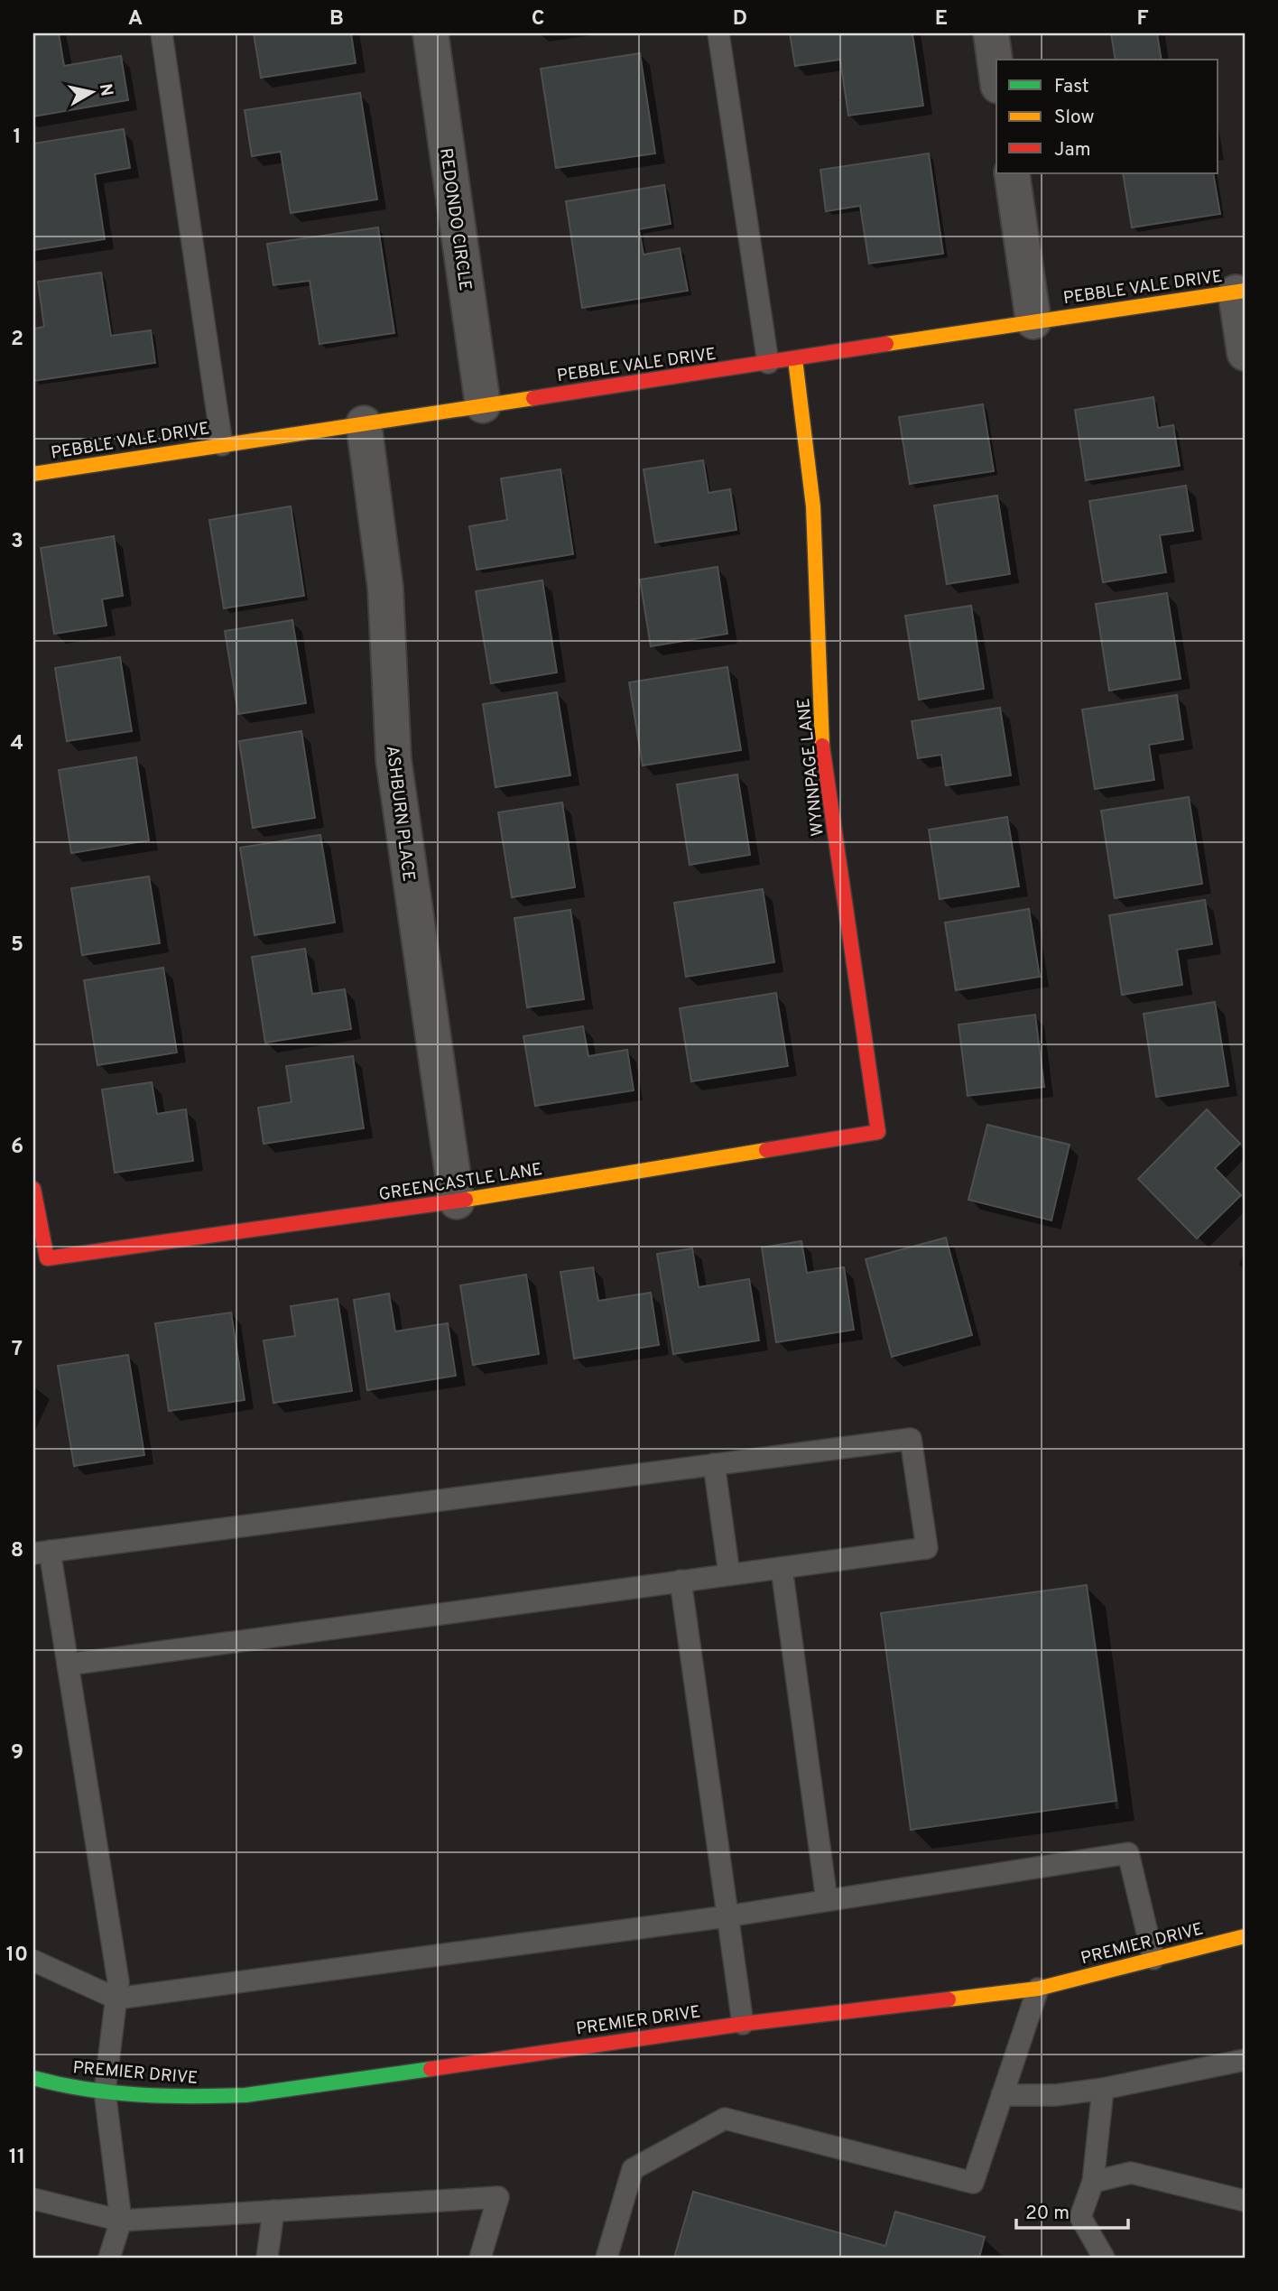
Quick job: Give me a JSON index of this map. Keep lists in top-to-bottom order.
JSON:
{
  "streets": {
    "street": [
      "REDONDO CIRCLE",
      "PEBBLE VALE DRIVE",
      "WYNNPAGE LANE",
      "ASHBURN PLACE",
      "GREENCASTLE LANE",
      "PREMIER DRIVE"
    ]
  },
  "crossings": [
    ["REDONDO CIRCLE", "PEBBLE VALE DRIVE"],
    ["PEBBLE VALE DRIVE", "WYNNPAGE LANE"],
    ["PEBBLE VALE DRIVE", "ASHBURN PLACE"],
    ["WYNNPAGE LANE", "GREENCASTLE LANE"],
    ["ASHBURN PLACE", "GREENCASTLE LANE"]
  ],
  "legend": ["Fast", "Slow", "Jam"],
  "scale_bar": "20 m",
  "north": "right",
  "grid": {
    "columns": [
      "A",
      "B",
      "C",
      "D",
      "E",
      "F"
    ],
    "rows": [
      "1",
      "2",
      "3",
      "4",
      "5",
      "6",
      "7",
      "8",
      "9",
      "10",
      "11"
    ]
  }
}
